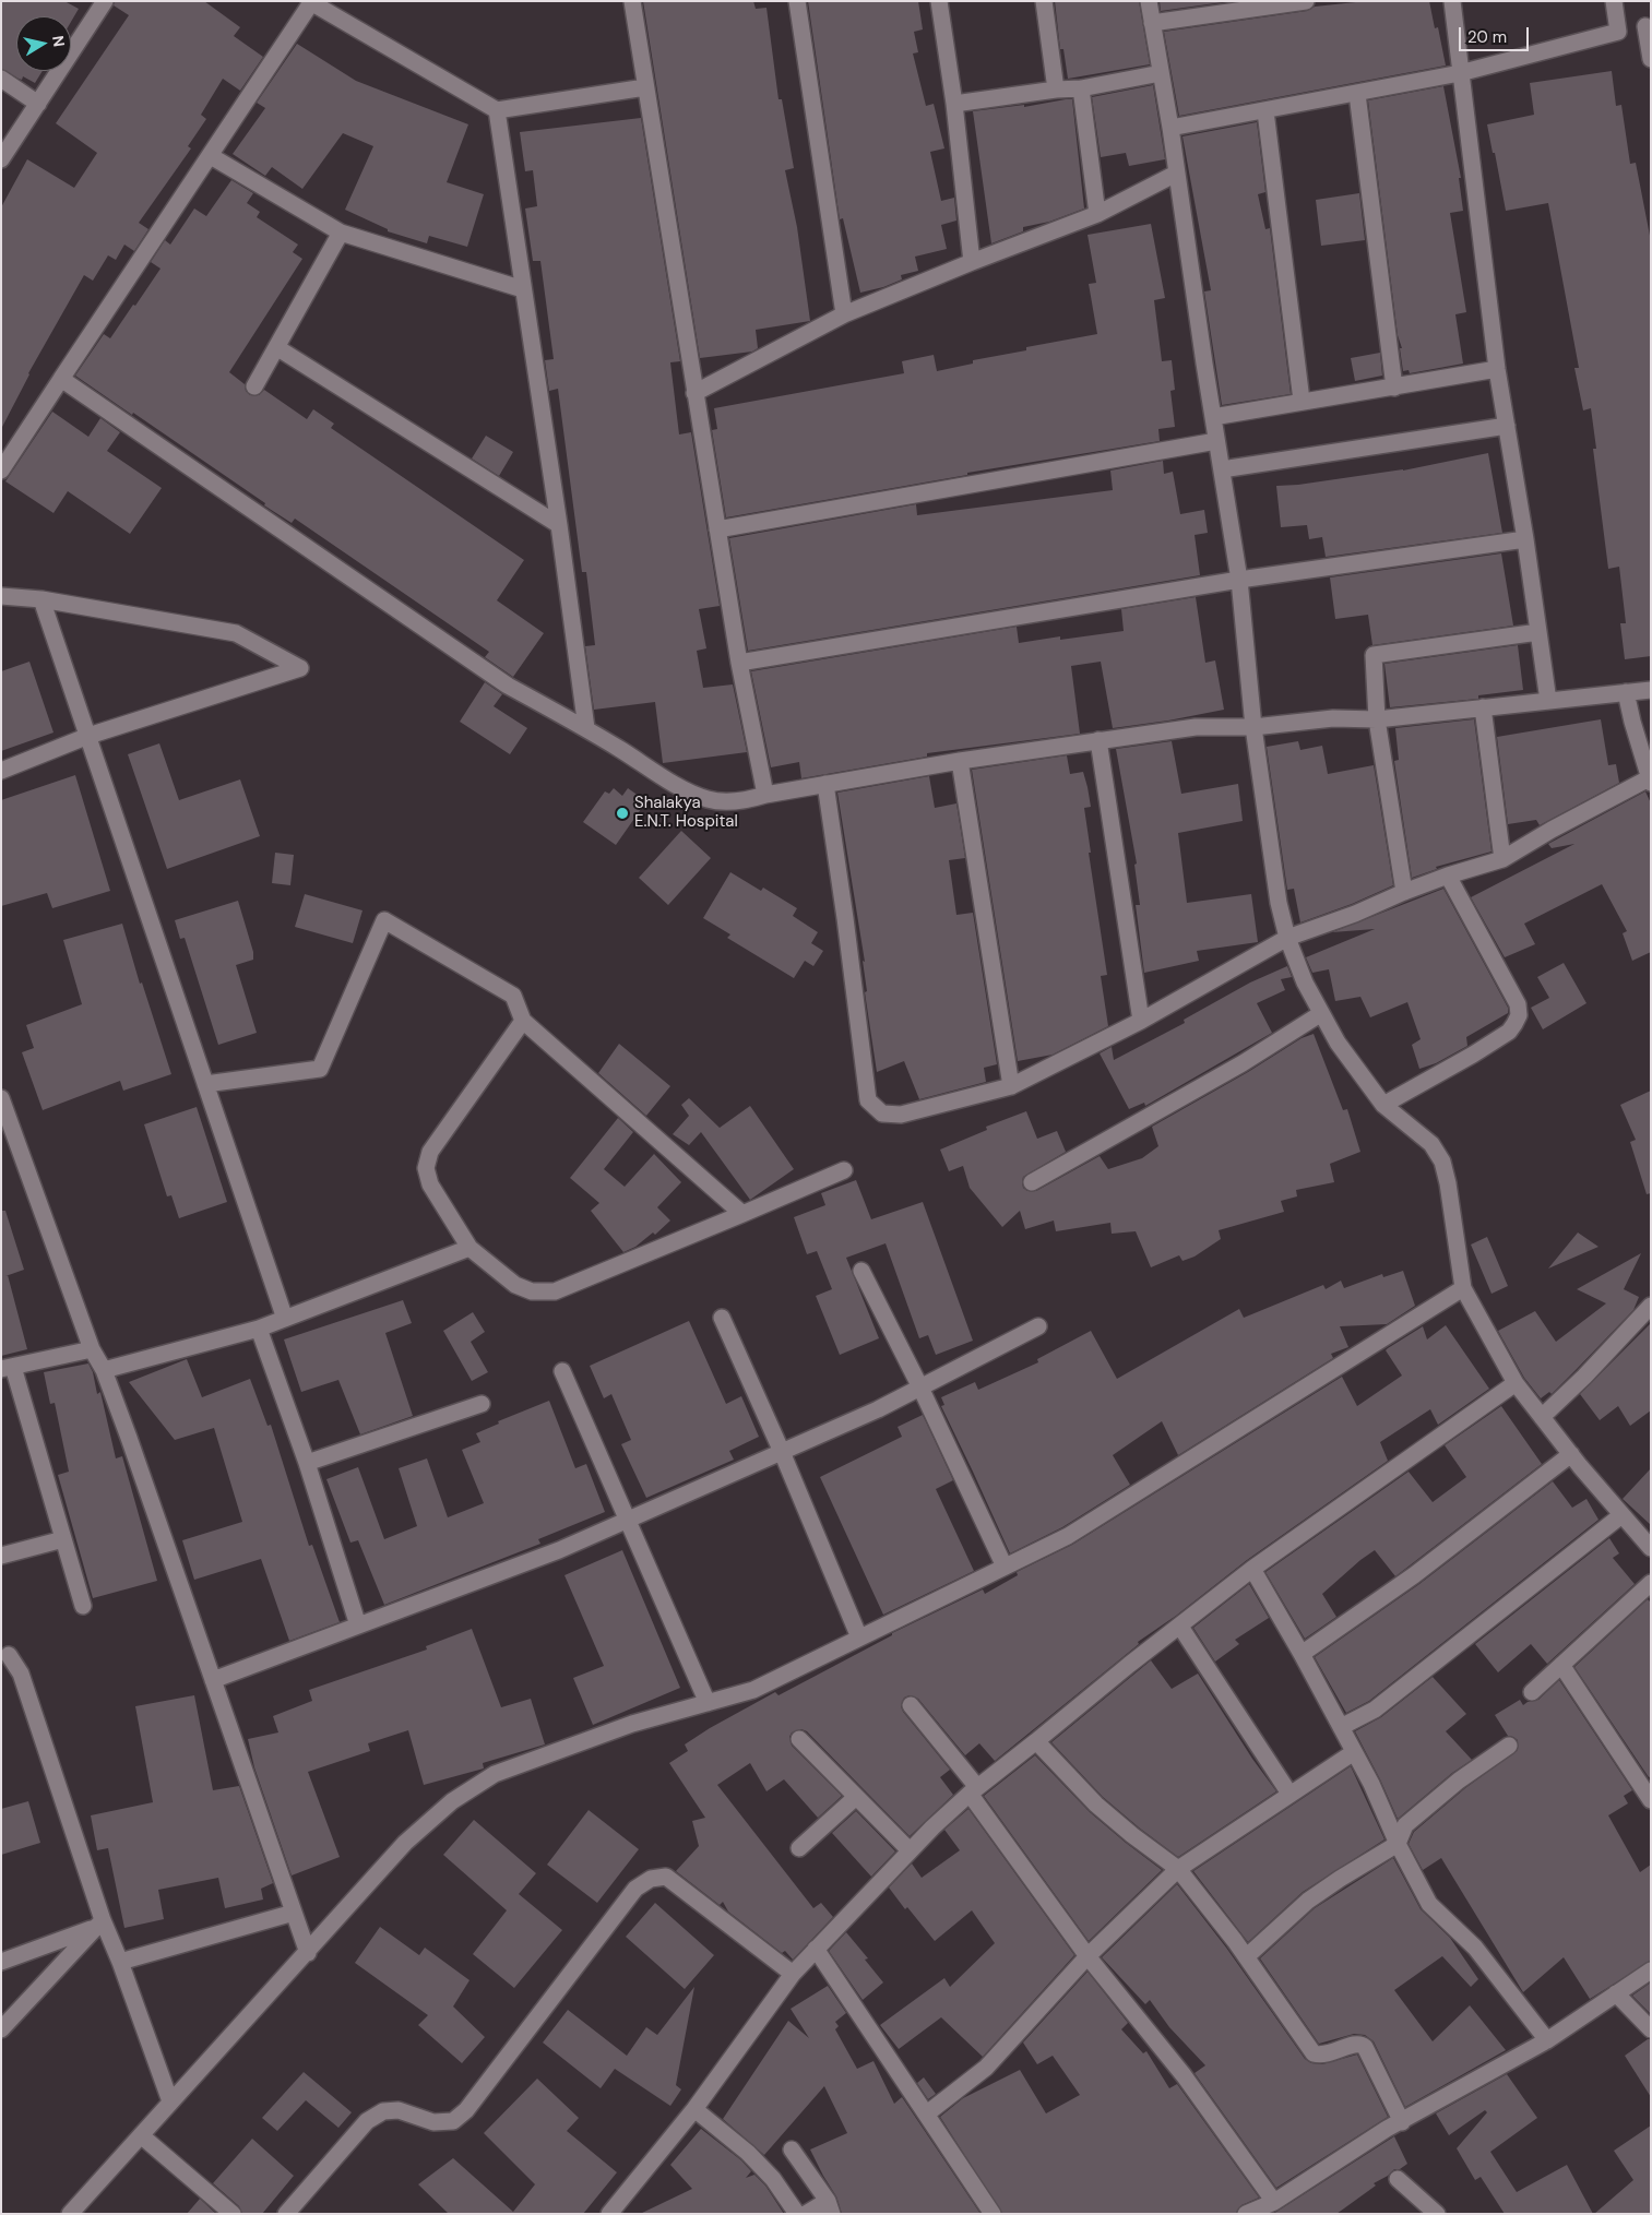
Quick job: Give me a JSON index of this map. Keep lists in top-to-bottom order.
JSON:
{
  "places": ["Shalakya E.N.T. Hospital"],
  "scale_bar": "20 m",
  "north": "right"
}
